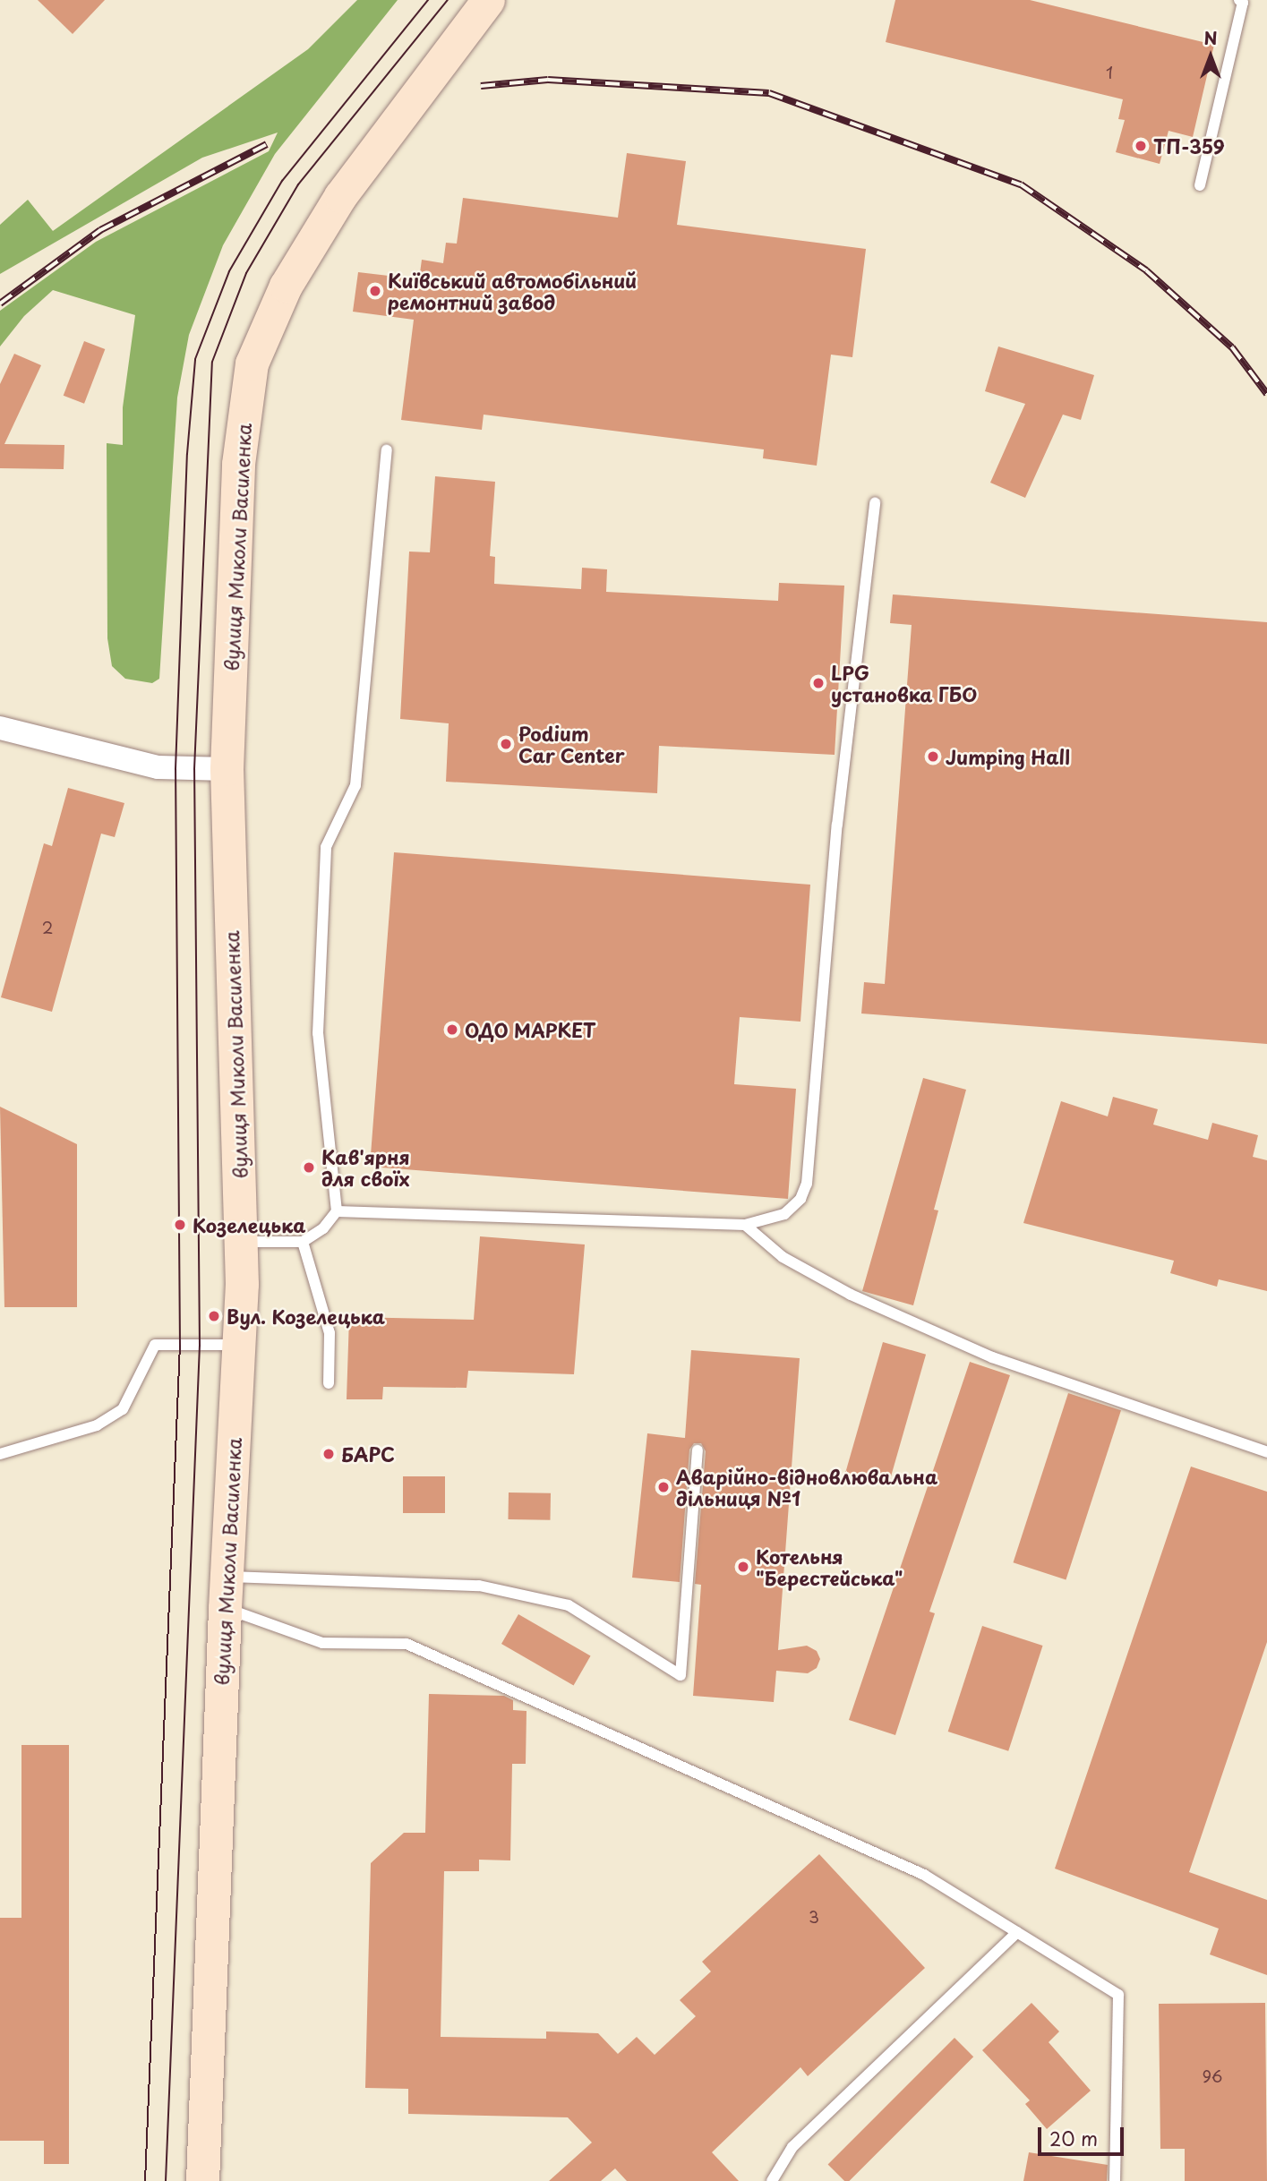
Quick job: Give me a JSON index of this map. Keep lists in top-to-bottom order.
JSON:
{
  "streets": {
    "main road": ["вулиця Миколи Василенка"]
  },
  "places": [
    "ТП-359",
    "Київський автомобільний ремонтний завод",
    "LPG установка ГБО",
    "Podium Car Center",
    "Jumping Hall",
    "ОДО МАРКЕТ",
    "Кав'ярня для своїх",
    "Козелецька",
    "Вул. Козелецька",
    "БАРС",
    "Аварійно-відновлювальна дільниця №1",
    "Котельня \"Берестейська\""
  ],
  "house_numbers": [
    "1",
    "2",
    "3",
    "96"
  ],
  "scale_bar": "20 m",
  "north": "top"
}
